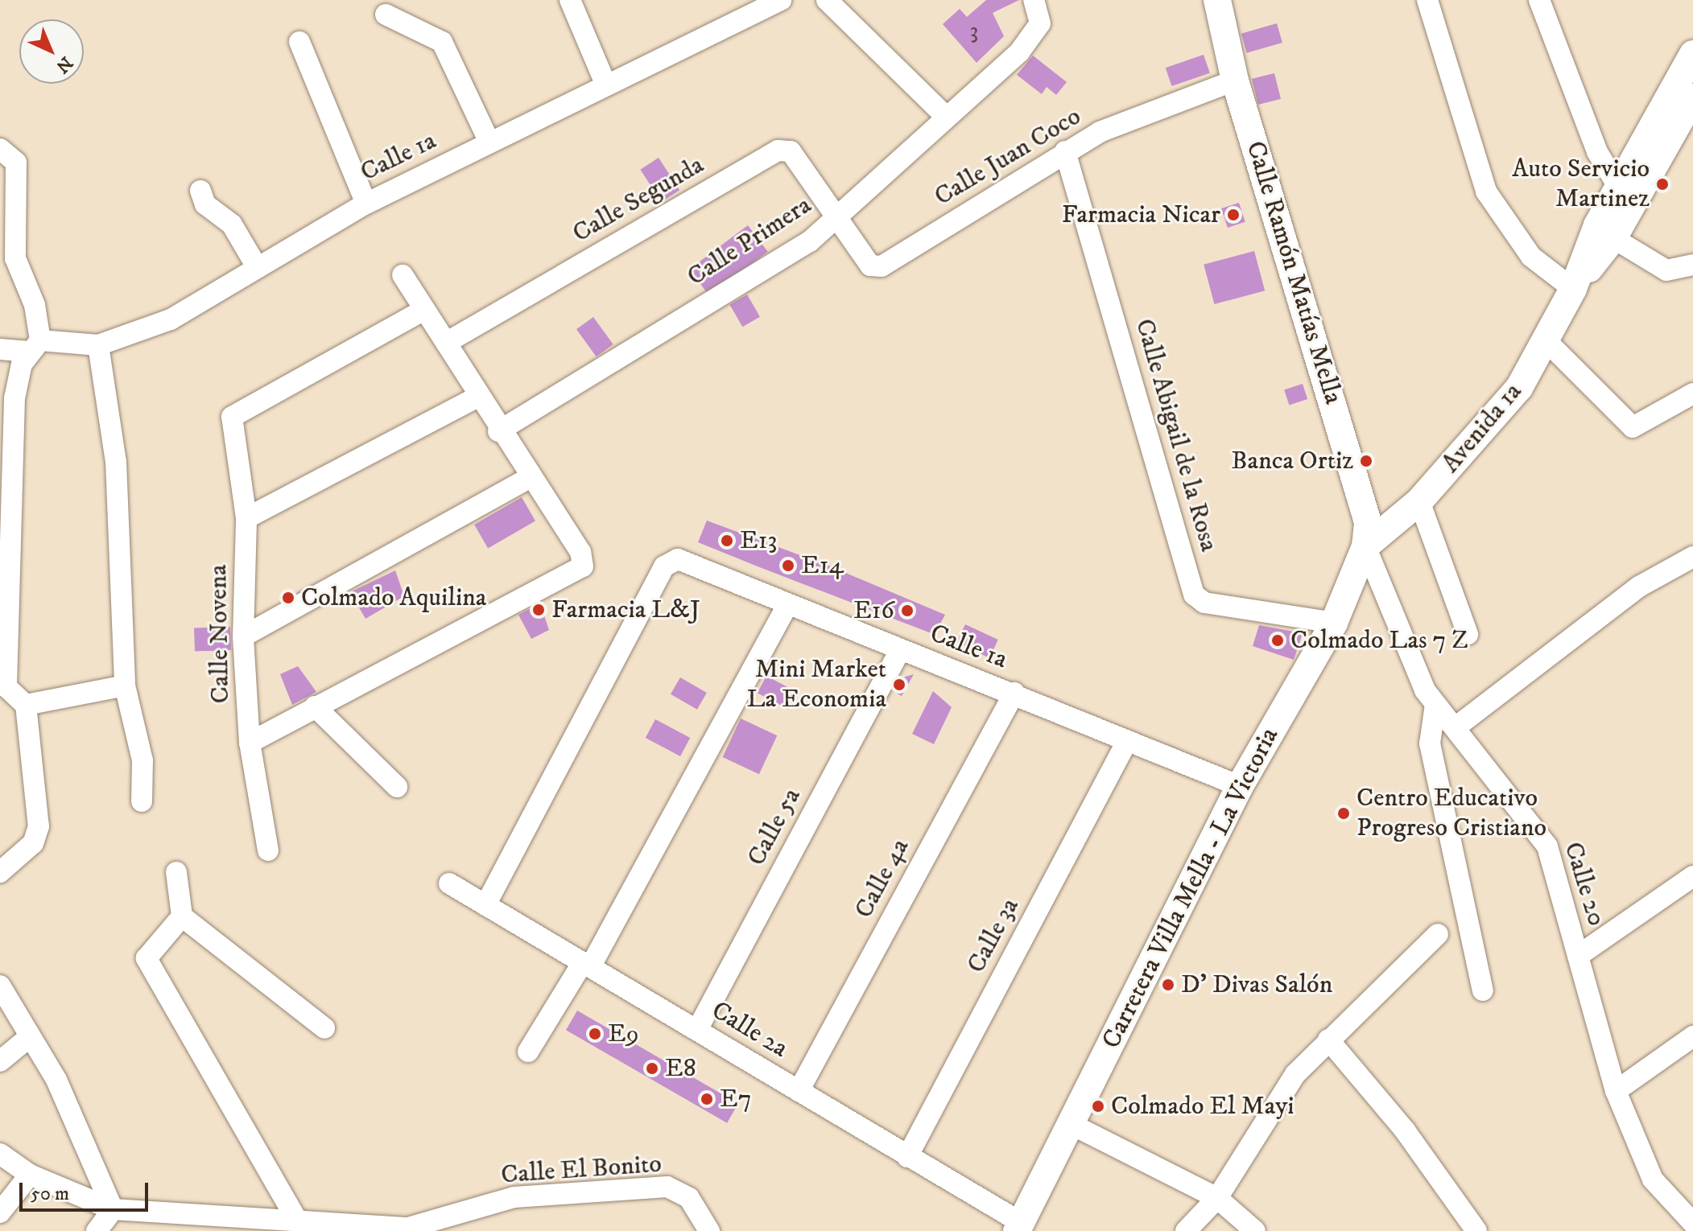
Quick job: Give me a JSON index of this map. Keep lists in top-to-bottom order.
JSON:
{
  "streets": {
    "main road": ["Calle Ramón Matías Mella", "Avenida 1a", "Carretera Villa Mella - La Victoria"],
    "street": [
      "Calle 1a",
      "Calle Juan Coco",
      "Calle Segunda",
      "Calle Primera",
      "Calle Abigail de la Rosa",
      "Calle Novena",
      "Calle 5a",
      "Calle 4a",
      "Calle 20",
      "Calle 3a",
      "Calle 2a",
      "Calle El Bonito"
    ]
  },
  "crossings": [
    ["Calle 1a", "Calle 5a"],
    ["Calle 1a", "Calle 4a"],
    ["Calle 1a", "Carretera Villa Mella - La Victoria"],
    ["Calle 1a", "Calle 3a"],
    ["Calle 1a", "Calle 2a"],
    ["Calle Juan Coco", "Calle Segunda"],
    ["Calle Juan Coco", "Calle Primera"],
    ["Calle Juan Coco", "Calle Ramón Matías Mella"],
    ["Calle Juan Coco", "Calle Abigail de la Rosa"],
    ["Calle Segunda", "Calle Primera"],
    ["Calle Ramón Matías Mella", "Avenida 1a"],
    ["Calle Ramón Matías Mella", "Calle 20"],
    ["Calle Ramón Matías Mella", "Carretera Villa Mella - La Victoria"],
    ["Avenida 1a", "Calle 20"],
    ["Avenida 1a", "Carretera Villa Mella - La Victoria"],
    ["Calle Abigail de la Rosa", "Carretera Villa Mella - La Victoria"],
    ["Calle 5a", "Calle 2a"],
    ["Calle 4a", "Calle 2a"],
    ["Calle 20", "Carretera Villa Mella - La Victoria"],
    ["Carretera Villa Mella - La Victoria", "Calle 2a"],
    ["Calle 3a", "Calle 2a"]
  ],
  "places": [
    "Auto Servicio Martinez",
    "Farmacia Nicar",
    "Banca Ortiz",
    "E13",
    "E14",
    "Colmado Aquilina",
    "Farmacia L&J",
    "E16",
    "Colmado Las 7 Z",
    "Mini Market La Economia",
    "Centro Educativo Progreso Cristiano",
    "D' Divas Salón",
    "E9",
    "E8",
    "E7",
    "Colmado El Mayi"
  ],
  "house_numbers": ["3"],
  "scale_bar": "50 m",
  "north": "bottom right"
}
